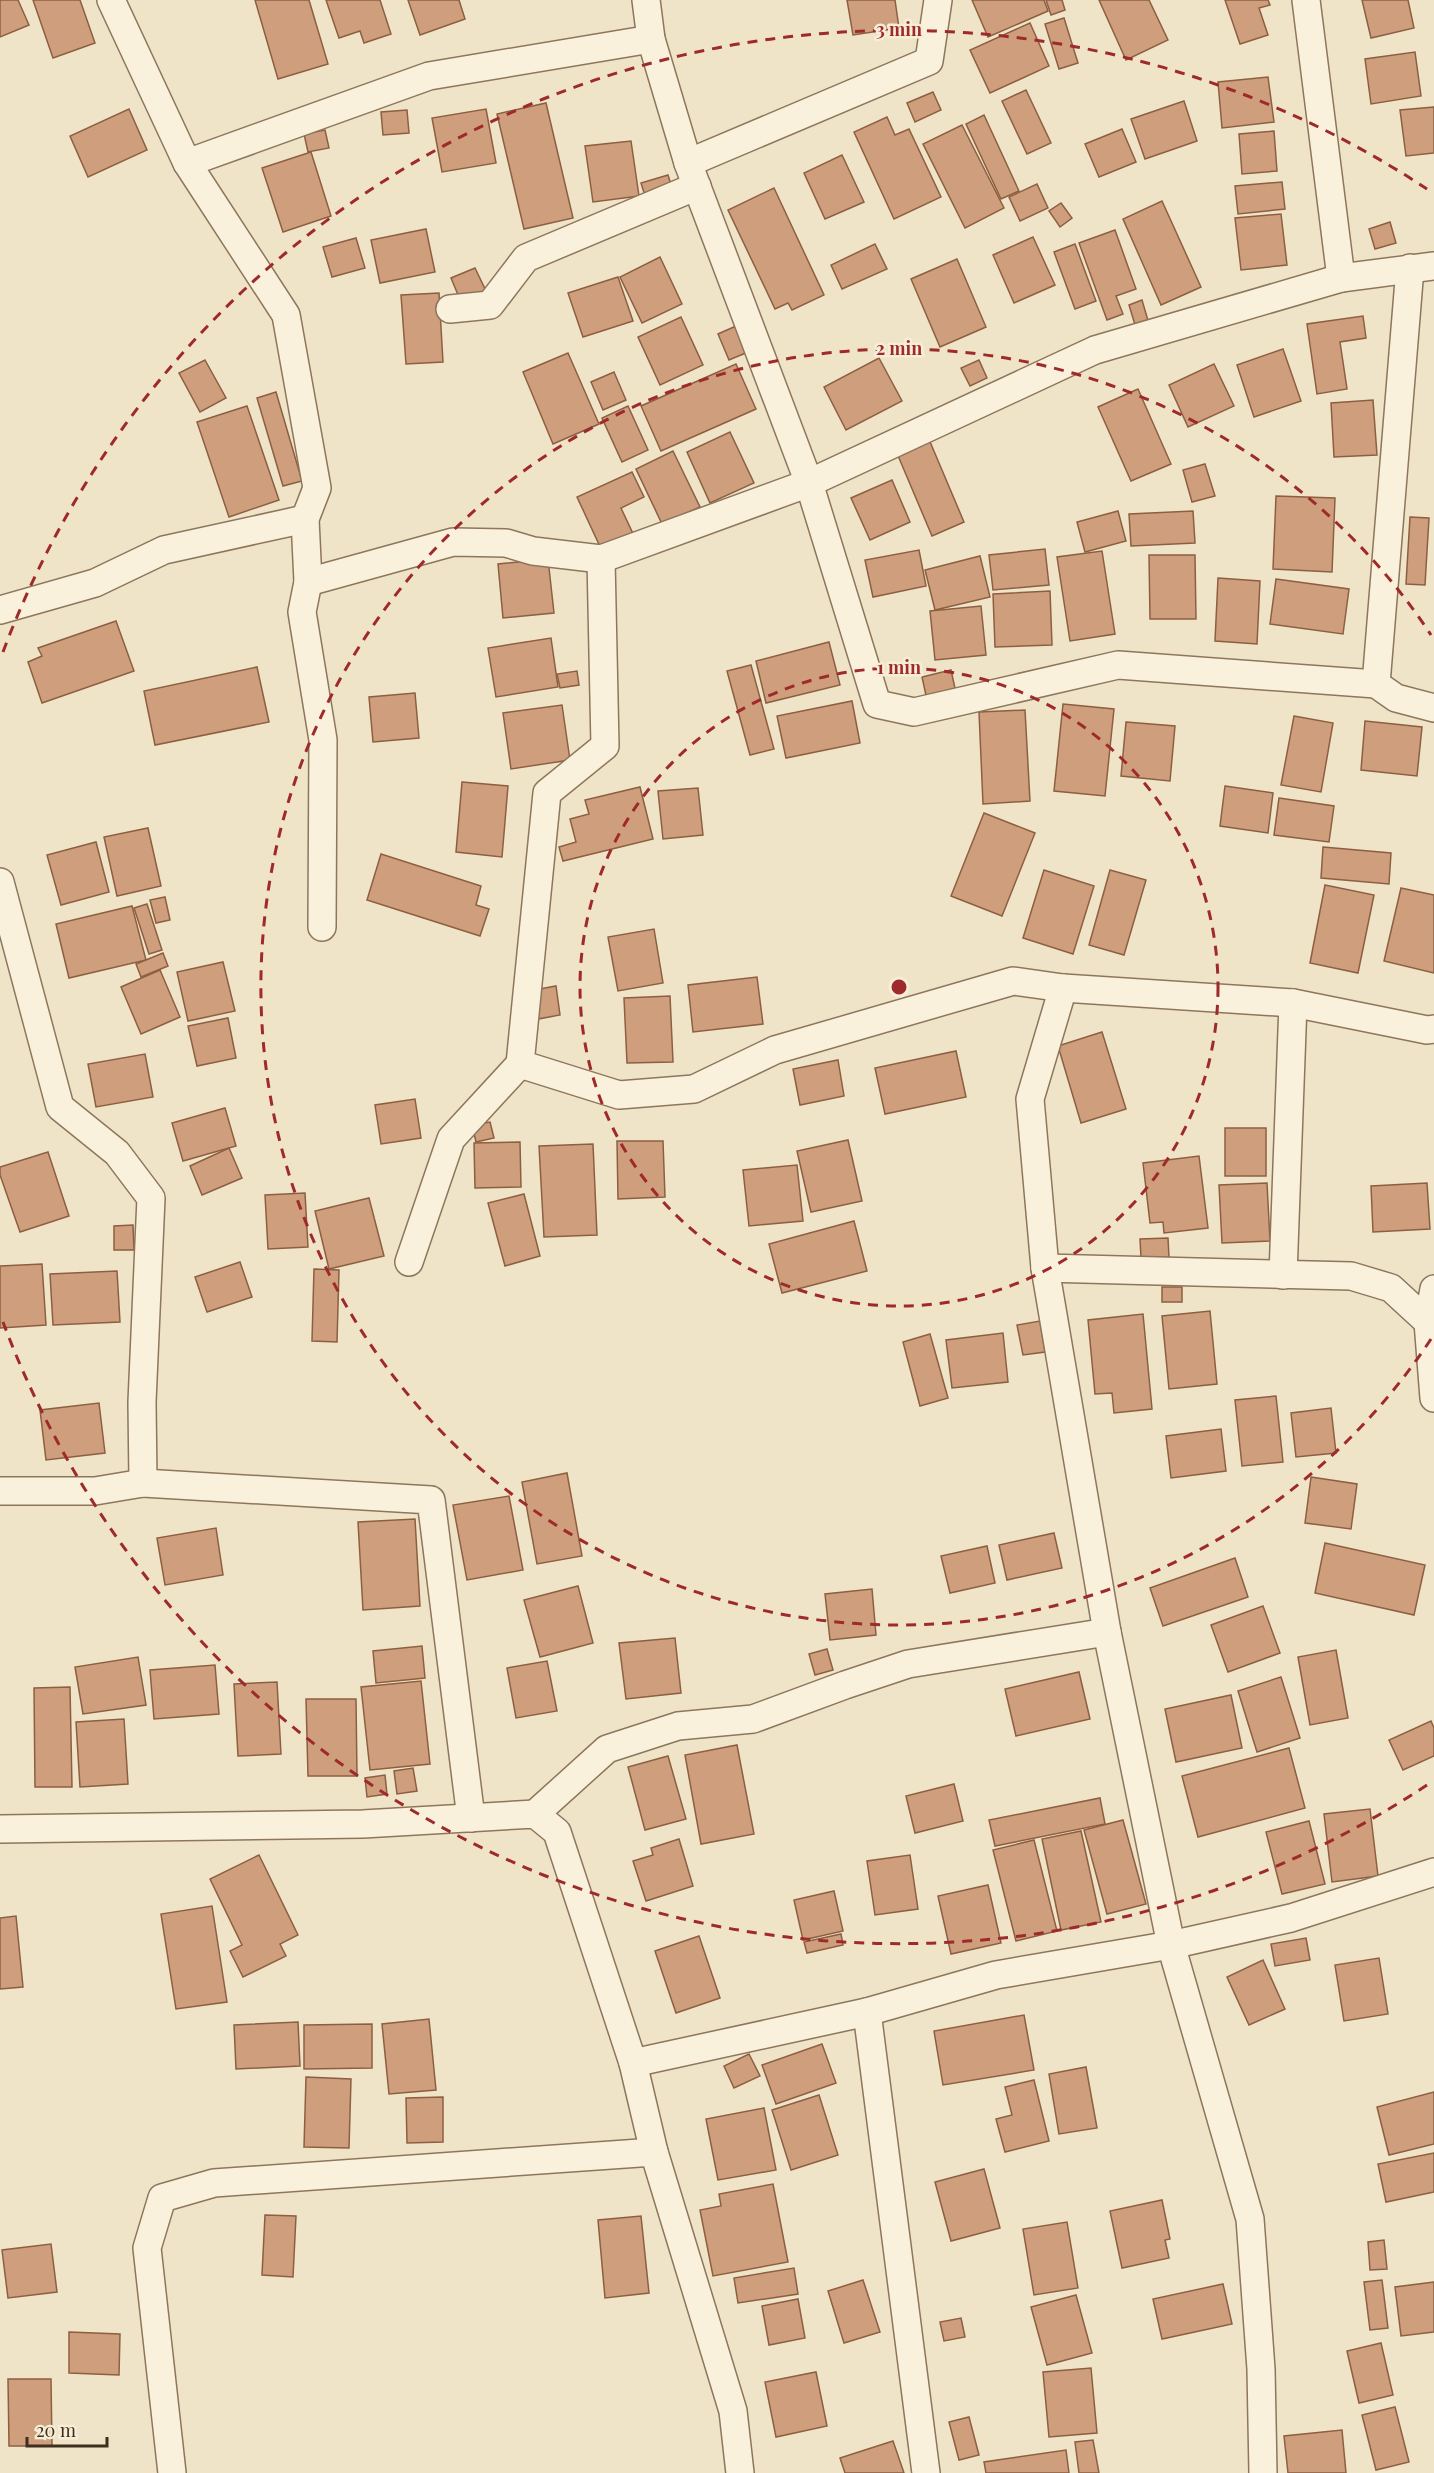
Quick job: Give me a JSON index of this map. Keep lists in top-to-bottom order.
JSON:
{
  "scale_bar": "20 m",
  "rings": ["3 min", "2 min", "1 min"]
}
